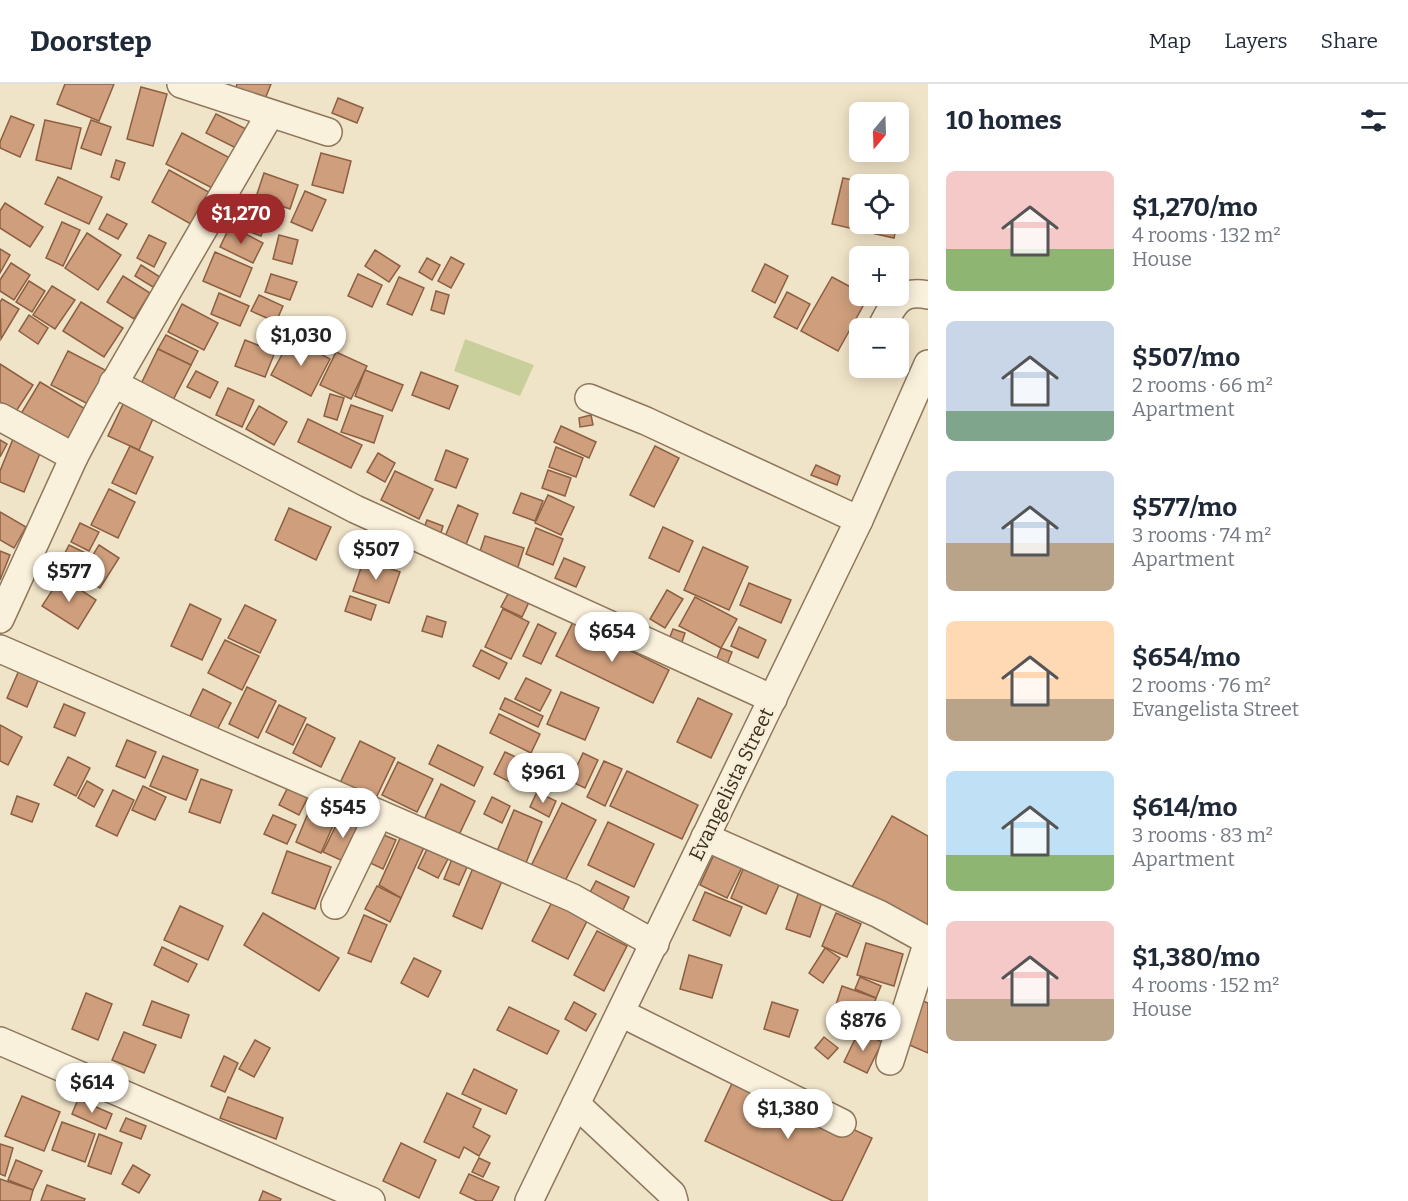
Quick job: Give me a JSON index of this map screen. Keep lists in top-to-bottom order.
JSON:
{
  "streets": {
    "street": ["Evangelista Street"]
  },
  "north": "bottom",
  "page": {
    "header": "Doorstep",
    "nav": ["Map", "Layers", "Share"],
    "heading": "10 homes",
    "map_buttons": ["+", "−"],
    "list": [
      {
        "name": "$1,270/mo",
        "note": "4 rooms · 132 m² · House"
      },
      {
        "name": "$507/mo",
        "note": "2 rooms · 66 m² · Apartment"
      },
      {
        "name": "$577/mo",
        "note": "3 rooms · 74 m² · Apartment"
      },
      {
        "name": "$654/mo",
        "note": "2 rooms · 76 m² · Evangelista Street"
      },
      {
        "name": "$614/mo",
        "note": "3 rooms · 83 m² · Apartment"
      },
      {
        "name": "$1,380/mo",
        "note": "4 rooms · 152 m² · House"
      }
    ],
    "price": [
      "$1,270",
      "$1,030",
      "$507",
      "$577",
      "$654",
      "$961",
      "$545",
      "$876",
      "$614",
      "$1,380"
    ]
  }
}
